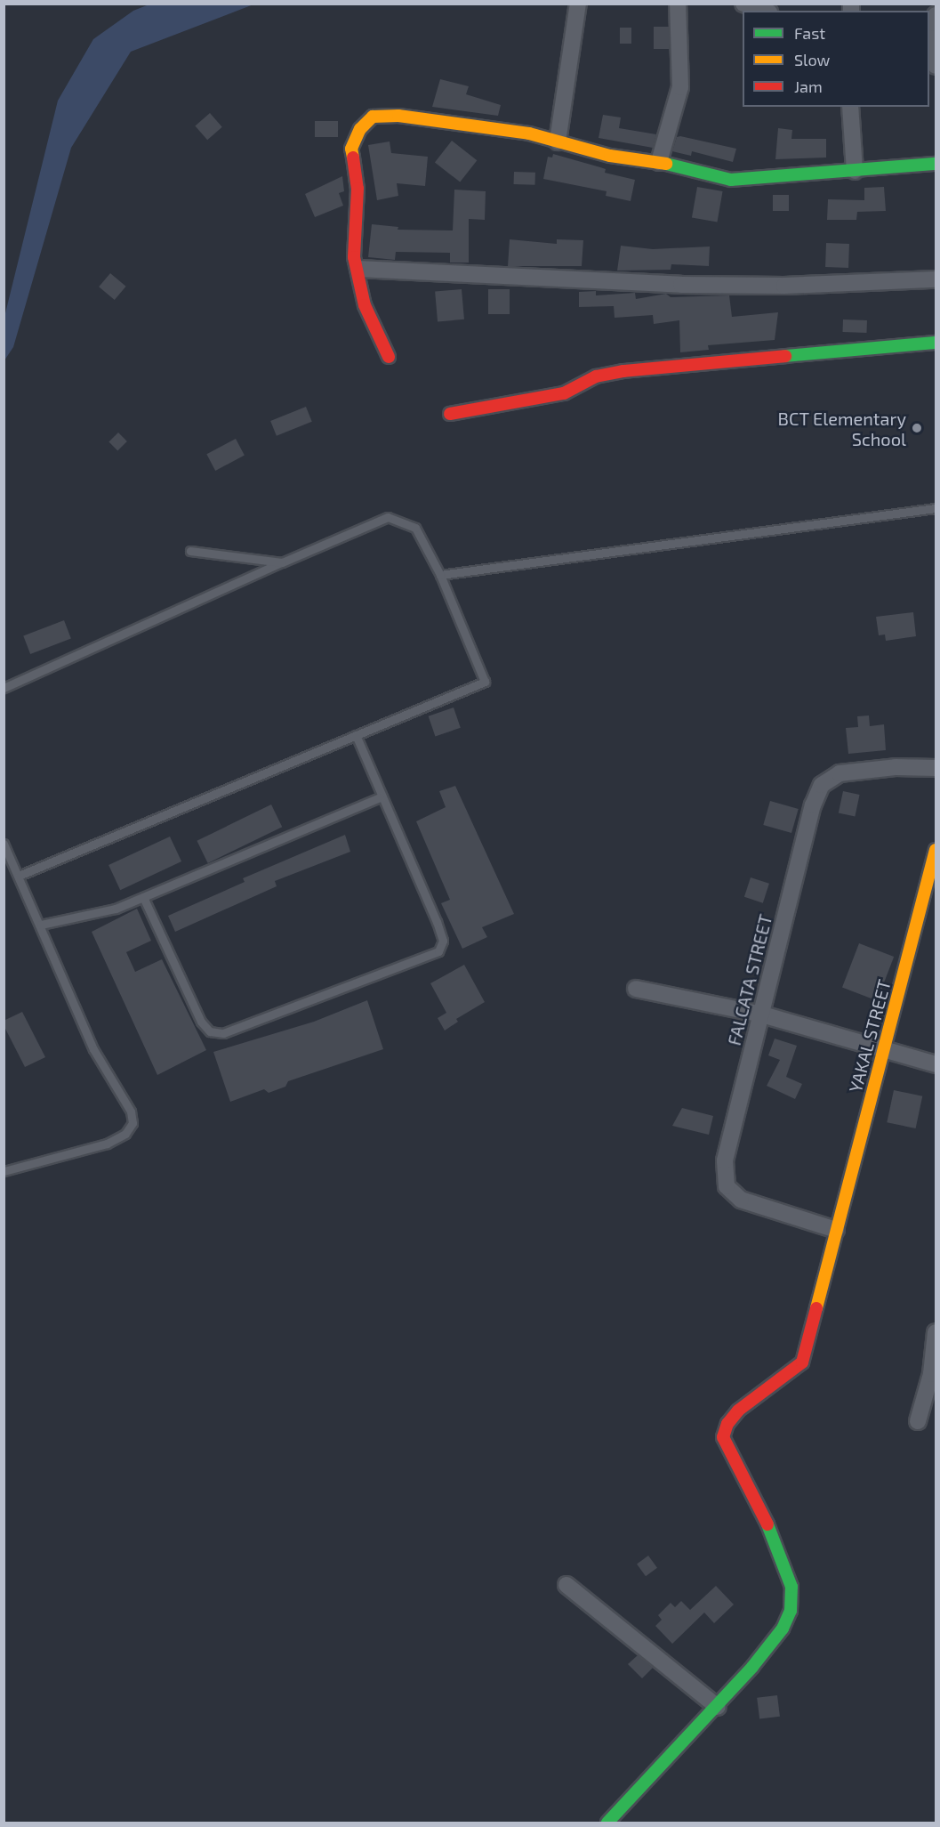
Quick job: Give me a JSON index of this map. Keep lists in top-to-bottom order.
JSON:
{
  "streets": {
    "street": ["FALCATA STREET", "YAKAL STREET"]
  },
  "crossings": [
    ["FALCATA STREET", "YAKAL STREET"]
  ],
  "places": ["BCT Elementary School"],
  "legend": ["Fast", "Slow", "Jam"]
}
